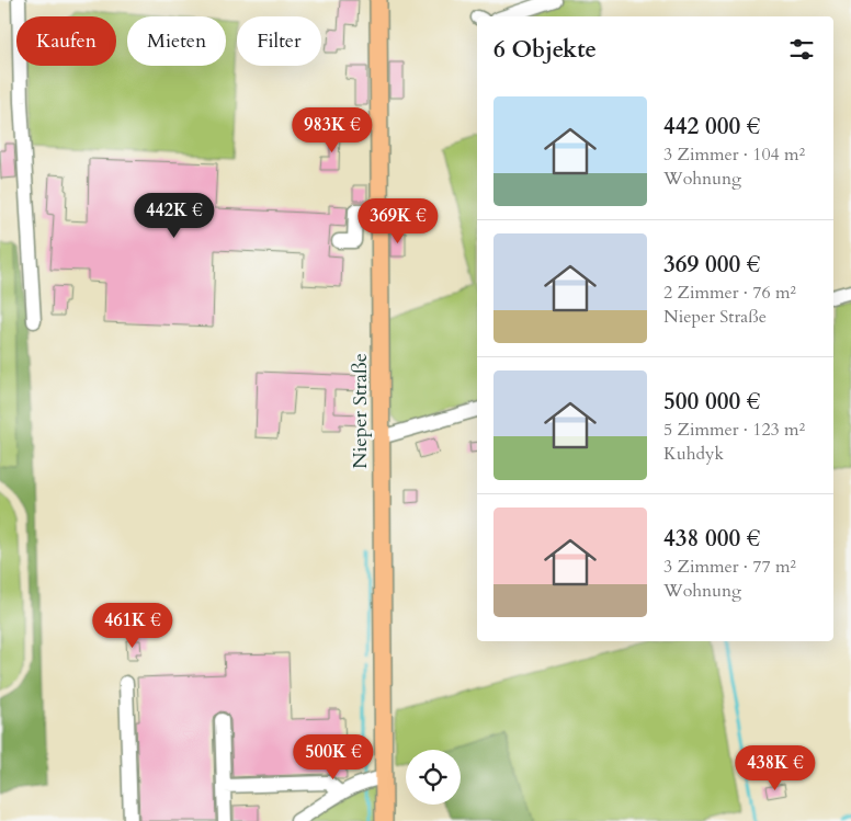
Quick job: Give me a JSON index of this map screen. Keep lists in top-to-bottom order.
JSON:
{
  "streets": {
    "main road": ["Nieper Straße"]
  },
  "page": {
    "chip": ["Kaufen", "Mieten", "Filter"],
    "heading": "6 Objekte",
    "list": [
      {
        "name": "442 000 €",
        "note": "3 Zimmer · 104 m² · Wohnung"
      },
      {
        "name": "369 000 €",
        "note": "2 Zimmer · 76 m² · Nieper Straße"
      },
      {
        "name": "500 000 €",
        "note": "5 Zimmer · 123 m² · Kuhdyk"
      },
      {
        "name": "438 000 €",
        "note": "3 Zimmer · 77 m² · Wohnung"
      }
    ],
    "price": [
      "983K €",
      "442K €",
      "369K €",
      "461K €",
      "500K €",
      "438K €"
    ]
  }
}
